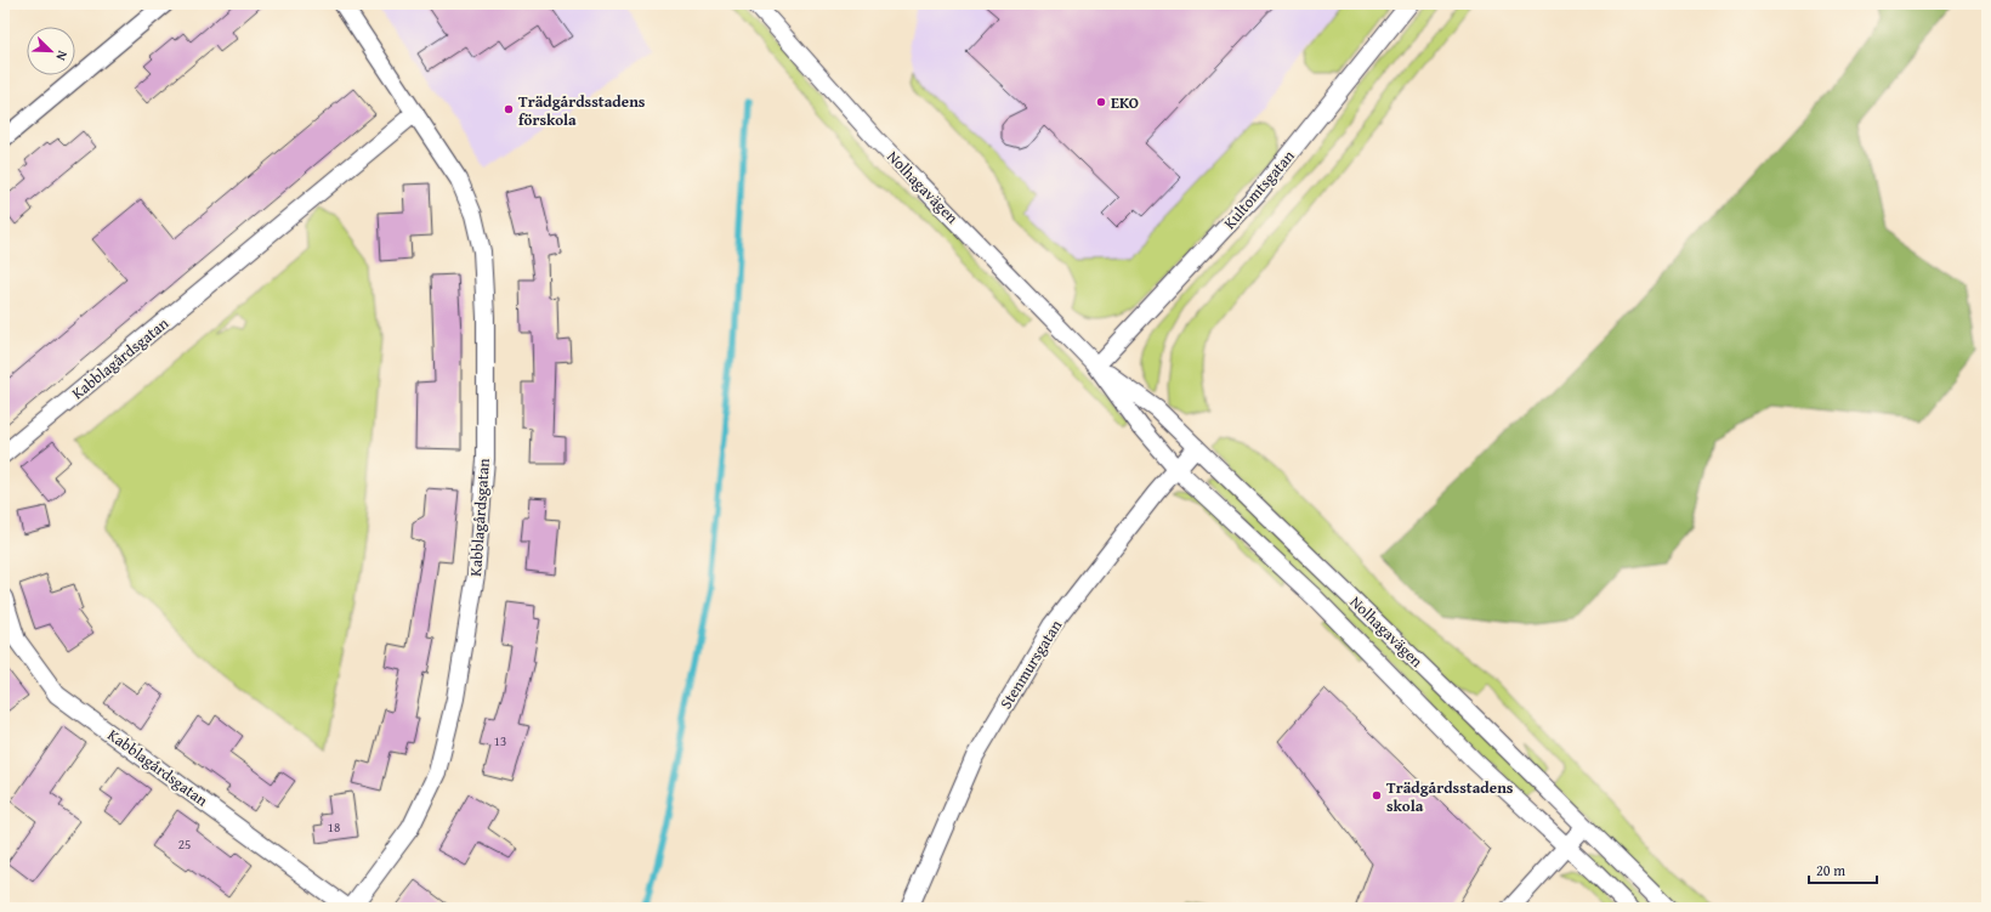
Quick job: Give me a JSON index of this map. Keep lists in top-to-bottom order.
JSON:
{
  "streets": {
    "street": [
      "Nolhagavägen",
      "Kultomtsgatan",
      "Kabblagårdsgatan",
      "Stenmursgatan"
    ]
  },
  "crossings": [
    ["Nolhagavägen", "Kultomtsgatan"],
    ["Nolhagavägen", "Stenmursgatan"]
  ],
  "places": ["EKO", "Trädgårdsstadens förskola", "Trädgårdsstadens skola"],
  "house_numbers": ["13", "18", "25"],
  "scale_bar": "20 m",
  "north": "bottom right"
}
